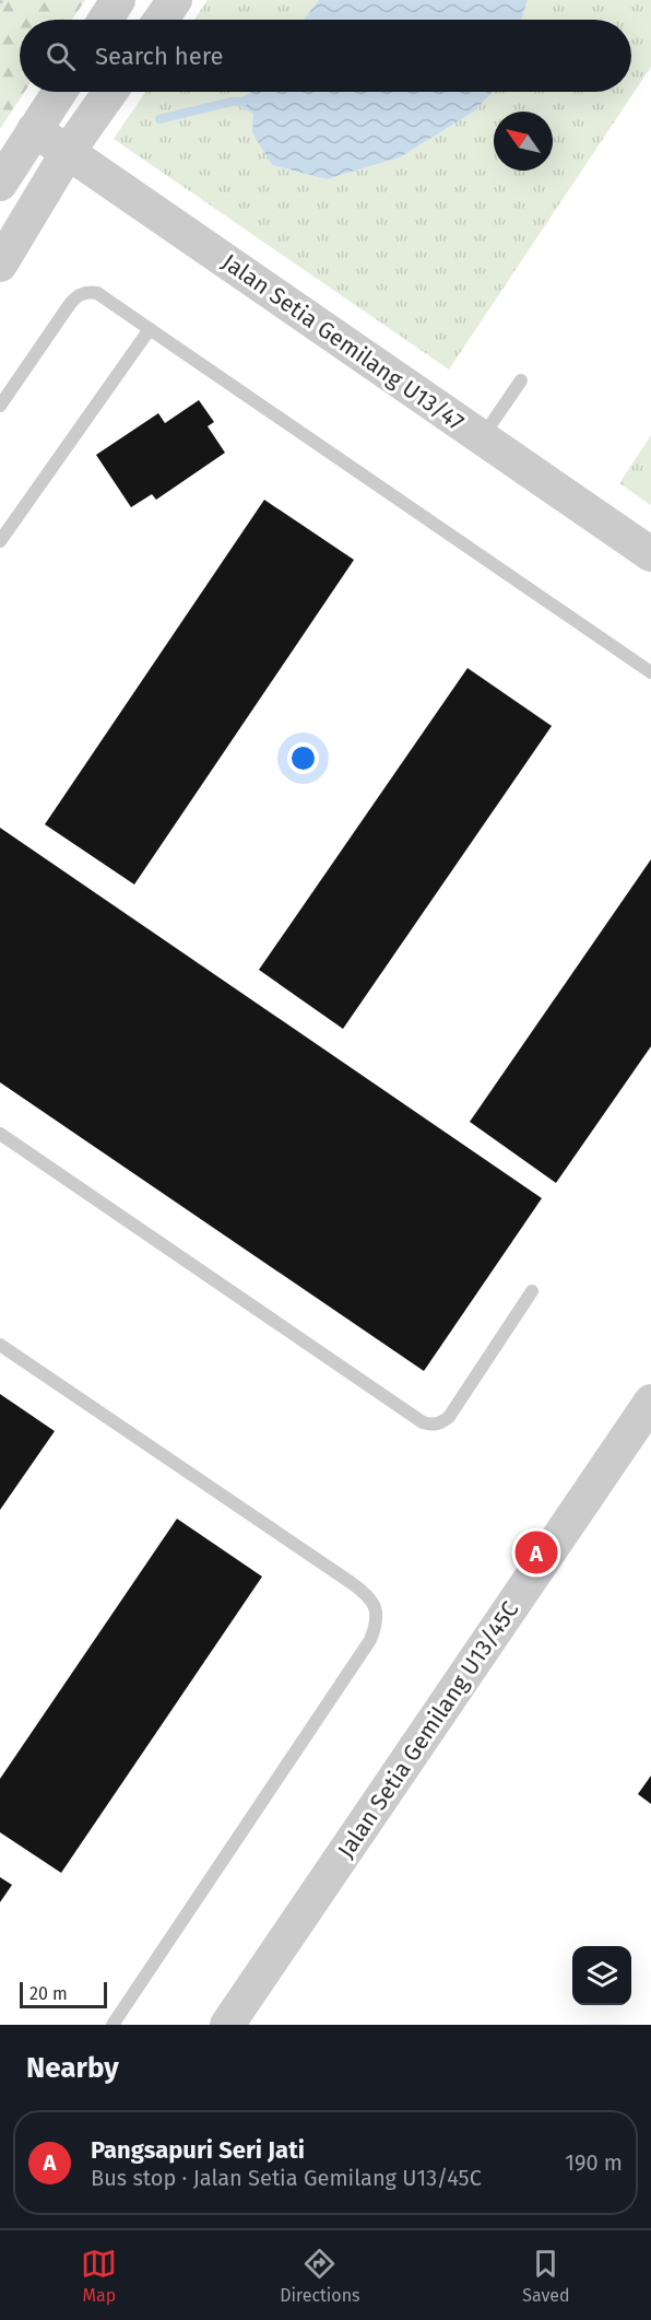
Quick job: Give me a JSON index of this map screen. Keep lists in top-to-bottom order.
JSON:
{
  "streets": {
    "street": ["Jalan Setia Gemilang U13/47", "Jalan Setia Gemilang U13/45C"]
  },
  "scale_bar": "20 m",
  "north": "top left",
  "page": {
    "search": "Search here",
    "pins": "A",
    "scale": "20 m",
    "heading": "Nearby",
    "list": [
      {
        "mark": "A",
        "name": "Pangsapuri Seri Jati",
        "note": "Bus stop · Jalan Setia Gemilang U13/45C",
        "value": "190 m"
      }
    ],
    "nav": ["Map", "Directions", "Saved"]
  }
}
